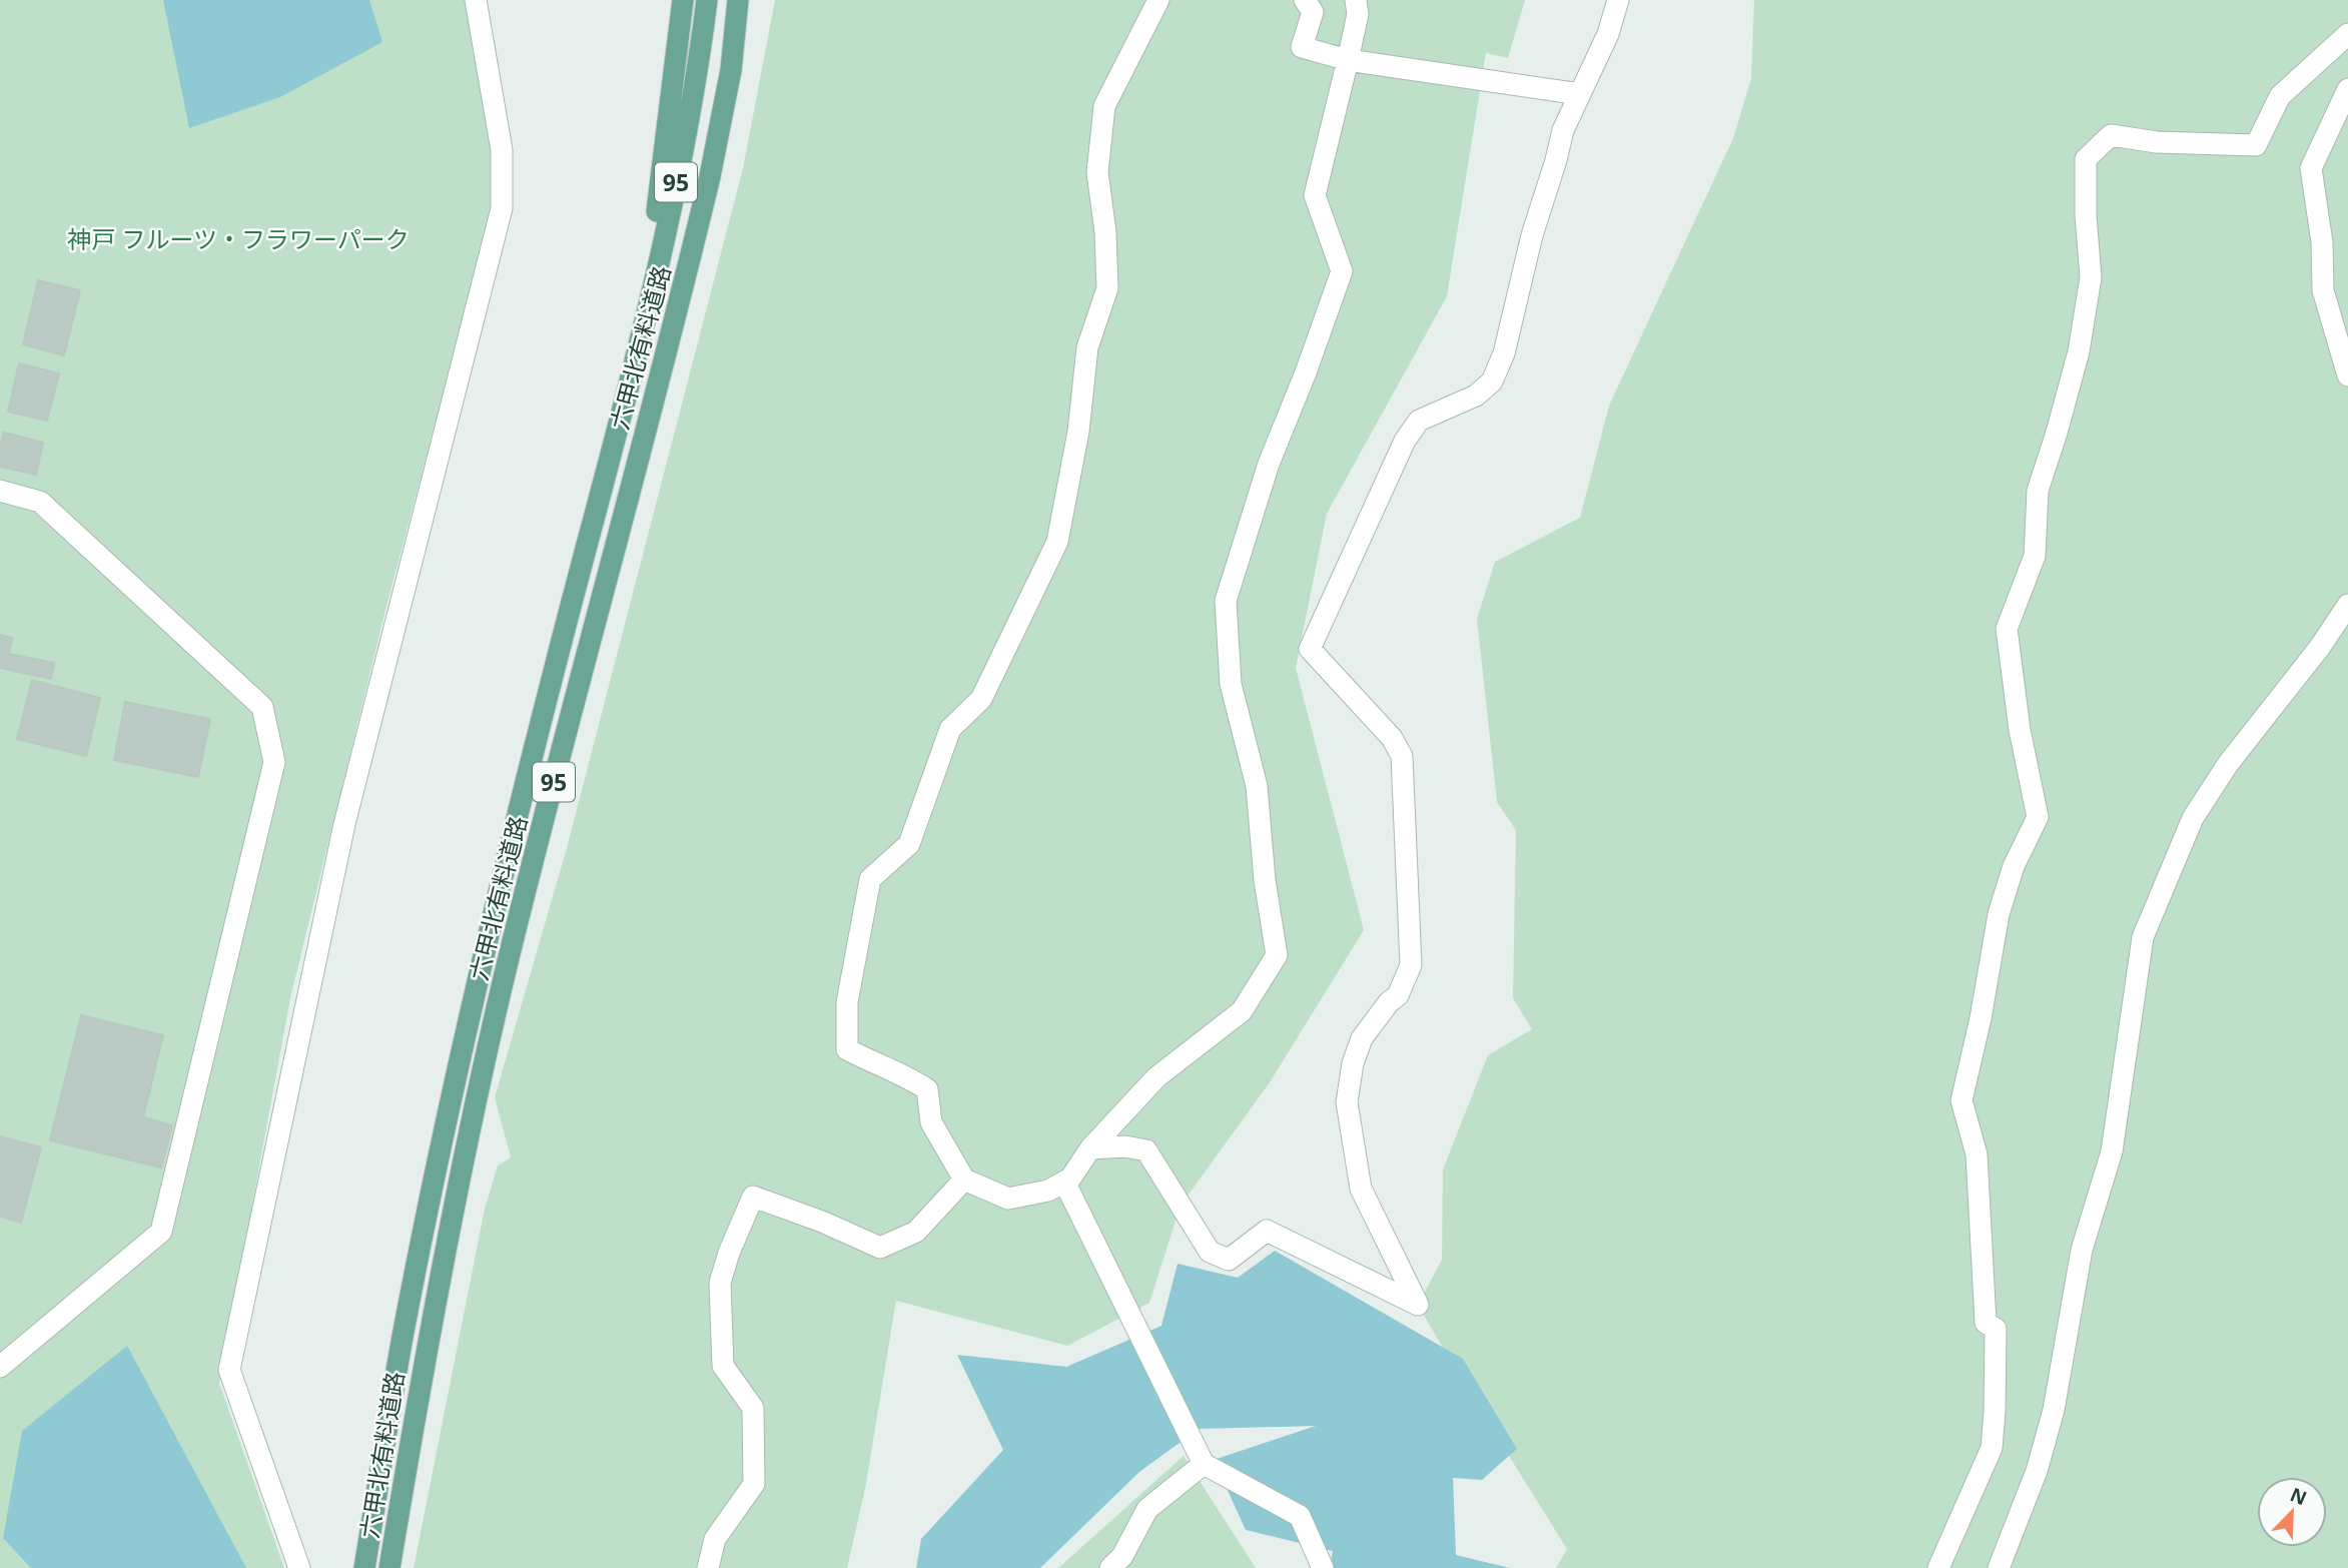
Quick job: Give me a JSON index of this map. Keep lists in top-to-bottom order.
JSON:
{
  "streets": {
    "main road": ["95", "六甲北有料道路"]
  },
  "parks": ["神戸 フルーツ・フラワーパーク"],
  "north": "top right"
}
